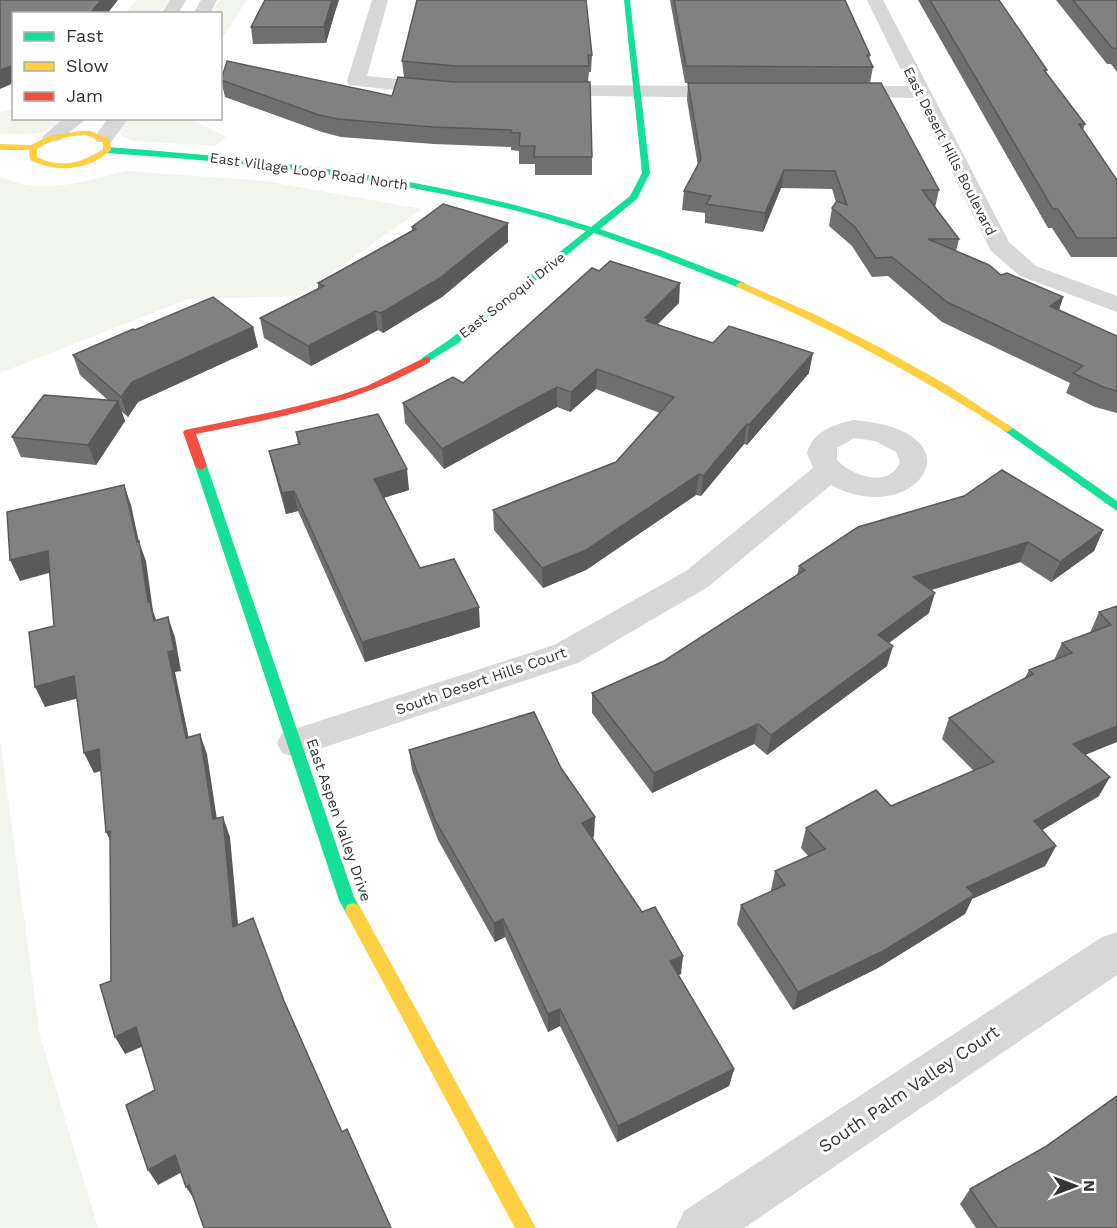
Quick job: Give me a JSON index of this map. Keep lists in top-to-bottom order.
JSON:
{
  "streets": {
    "street": [
      "East Desert Hills Boulevard",
      "East Village Loop Road North",
      "East Sonoqui Drive",
      "South Desert Hills Court",
      "East Aspen Valley Drive",
      "South Palm Valley Court"
    ]
  },
  "crossings": [
    ["East Village Loop Road North", "East Sonoqui Drive"],
    ["East Sonoqui Drive", "East Aspen Valley Drive"],
    ["South Desert Hills Court", "East Aspen Valley Drive"]
  ],
  "legend": ["Fast", "Slow", "Jam"],
  "north": "right"
}
